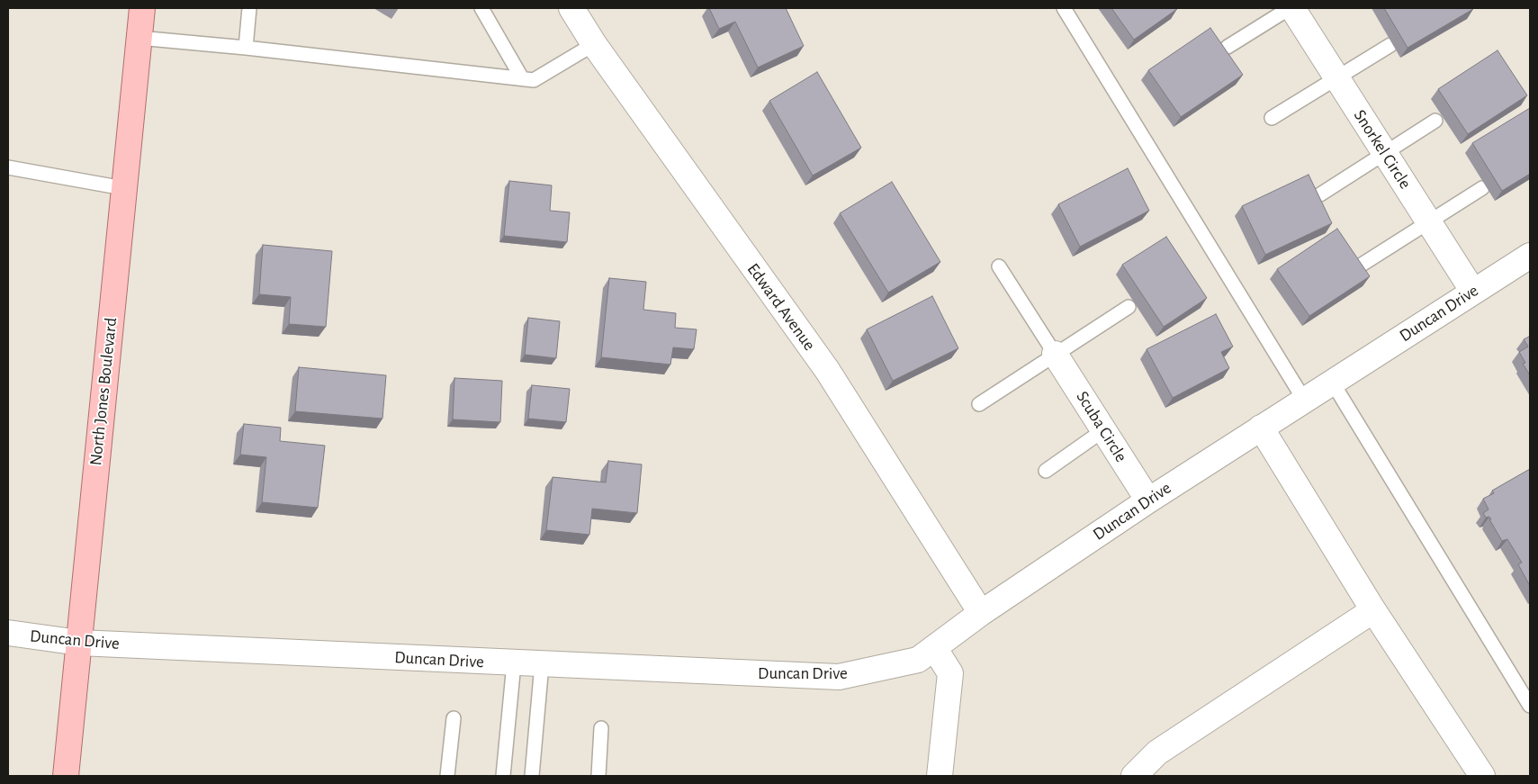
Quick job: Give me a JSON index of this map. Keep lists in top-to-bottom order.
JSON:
{
  "streets": {
    "main road": ["North Jones Boulevard"],
    "street": [
      "Snorkel Circle",
      "Edward Avenue",
      "Duncan Drive",
      "Scuba Circle"
    ]
  },
  "crossings": [
    ["Snorkel Circle", "Duncan Drive"],
    ["Edward Avenue", "Duncan Drive"],
    ["Duncan Drive", "North Jones Boulevard"],
    ["Duncan Drive", "Scuba Circle"]
  ]
}
